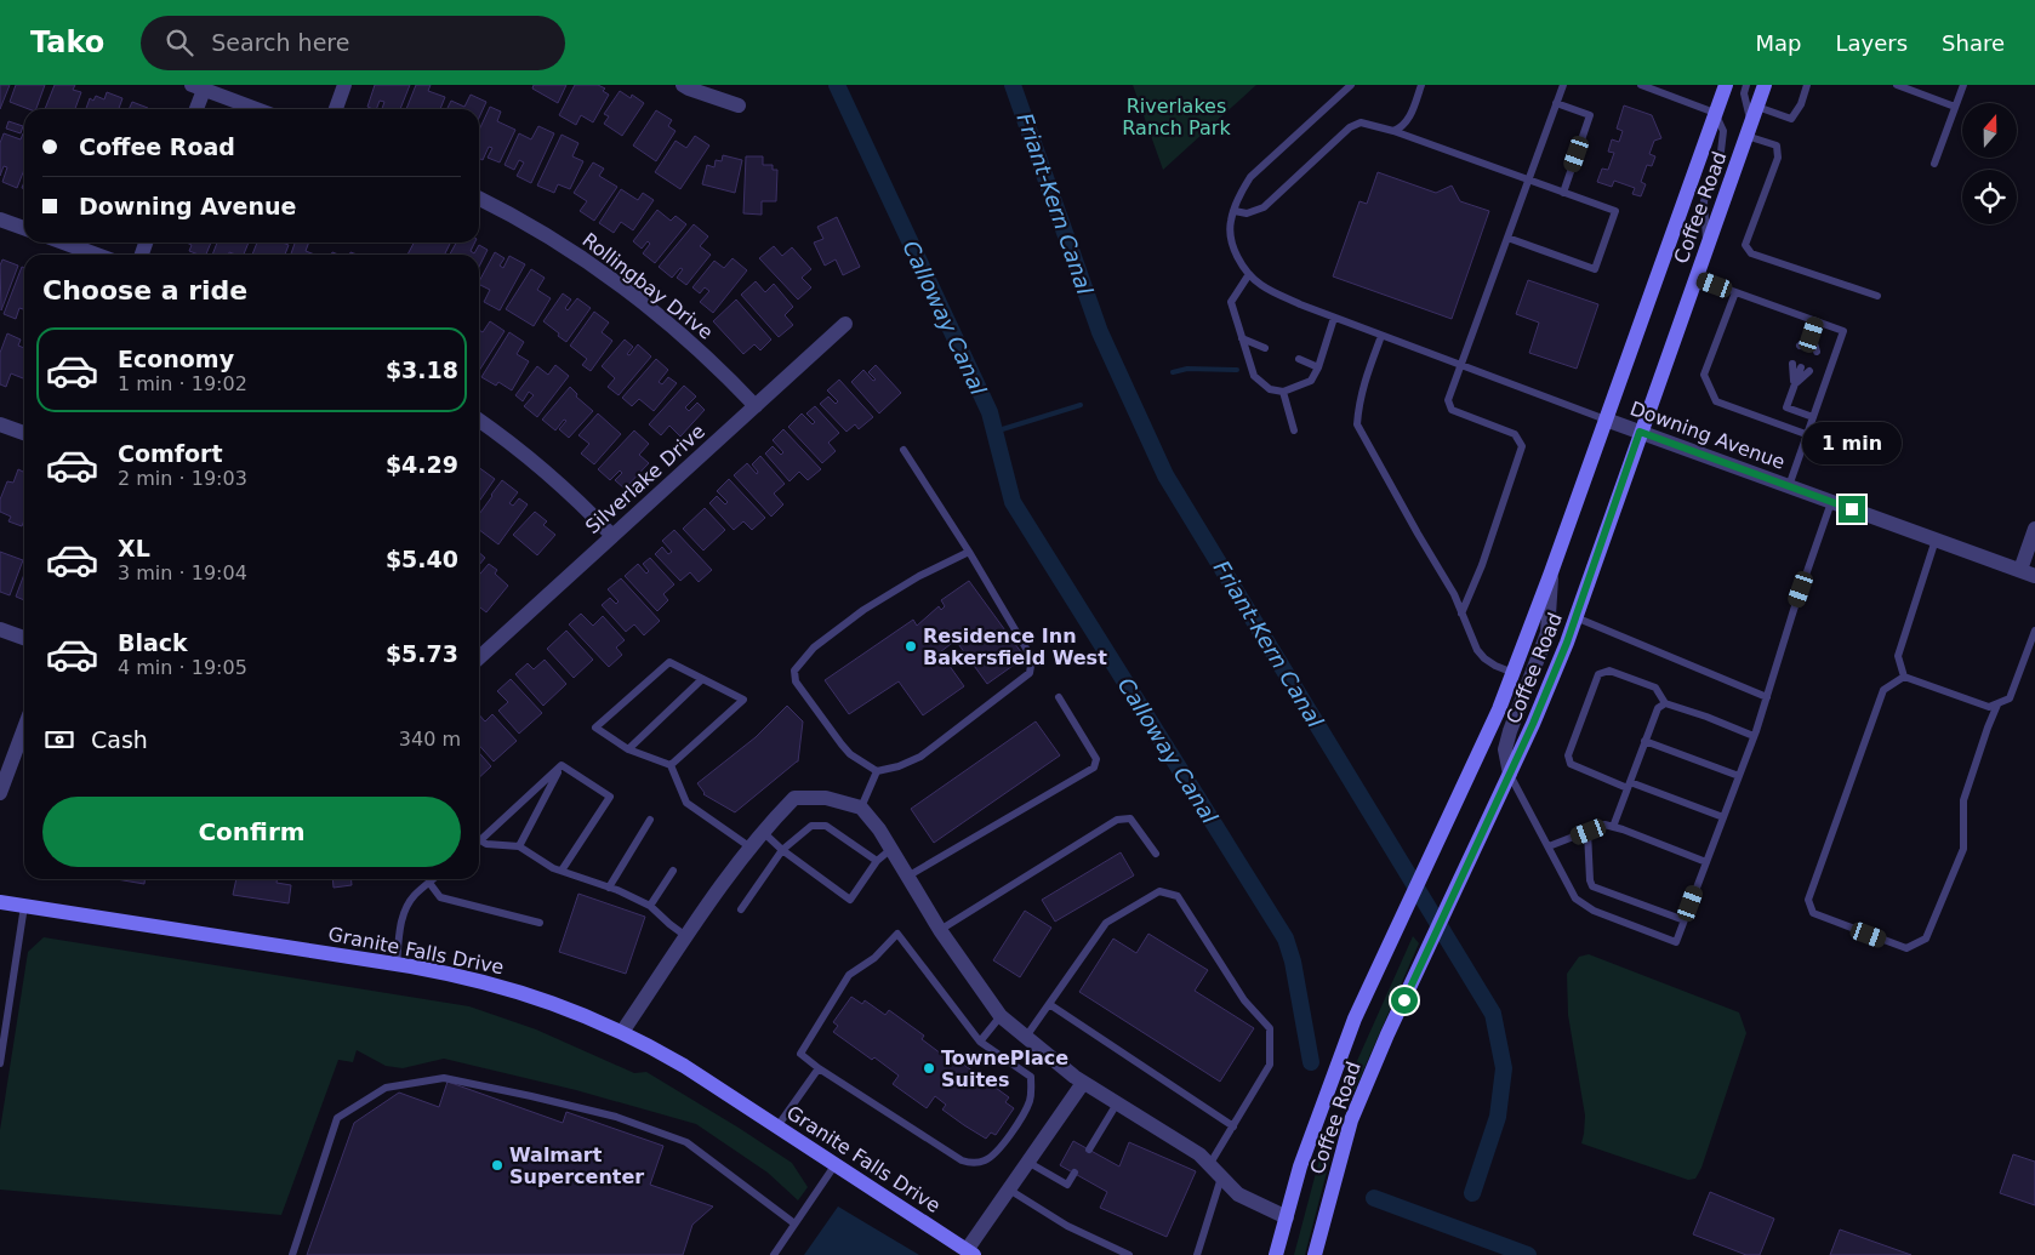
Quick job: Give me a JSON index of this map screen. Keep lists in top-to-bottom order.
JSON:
{
  "streets": {
    "main road": ["Coffee Road", "Granite Falls Drive"],
    "street": ["Rollingbay Drive", "Downing Avenue", "Silverlake Drive"]
  },
  "crossings": [
    ["Coffee Road", "Downing Avenue"],
    ["Rollingbay Drive", "Silverlake Drive"]
  ],
  "water": ["Friant-Kern Canal", "Calloway Canal"],
  "parks": ["Riverlakes Ranch Park"],
  "places": ["Residence Inn Bakersfield West", "TownePlace Suites", "Walmart Supercenter"],
  "north": "top",
  "page": {
    "header": "Tako",
    "search": "Search here",
    "nav": ["Map", "Layers", "Share"],
    "banner": ["Coffee Road", "Downing Avenue"],
    "heading": "Choose a ride",
    "list": [
      {
        "name": "Economy",
        "note": "1 min · 19:02",
        "value": "$3.18"
      },
      {
        "name": "Comfort",
        "note": "2 min · 19:03",
        "value": "$4.29"
      },
      {
        "name": "XL",
        "note": "3 min · 19:04",
        "value": "$5.40"
      },
      {
        "name": "Black",
        "note": "4 min · 19:05",
        "value": "$5.73"
      }
    ],
    "bubble": "1 min",
    "pay": ["Cash", "340 m"],
    "buttons": "Confirm"
  }
}
